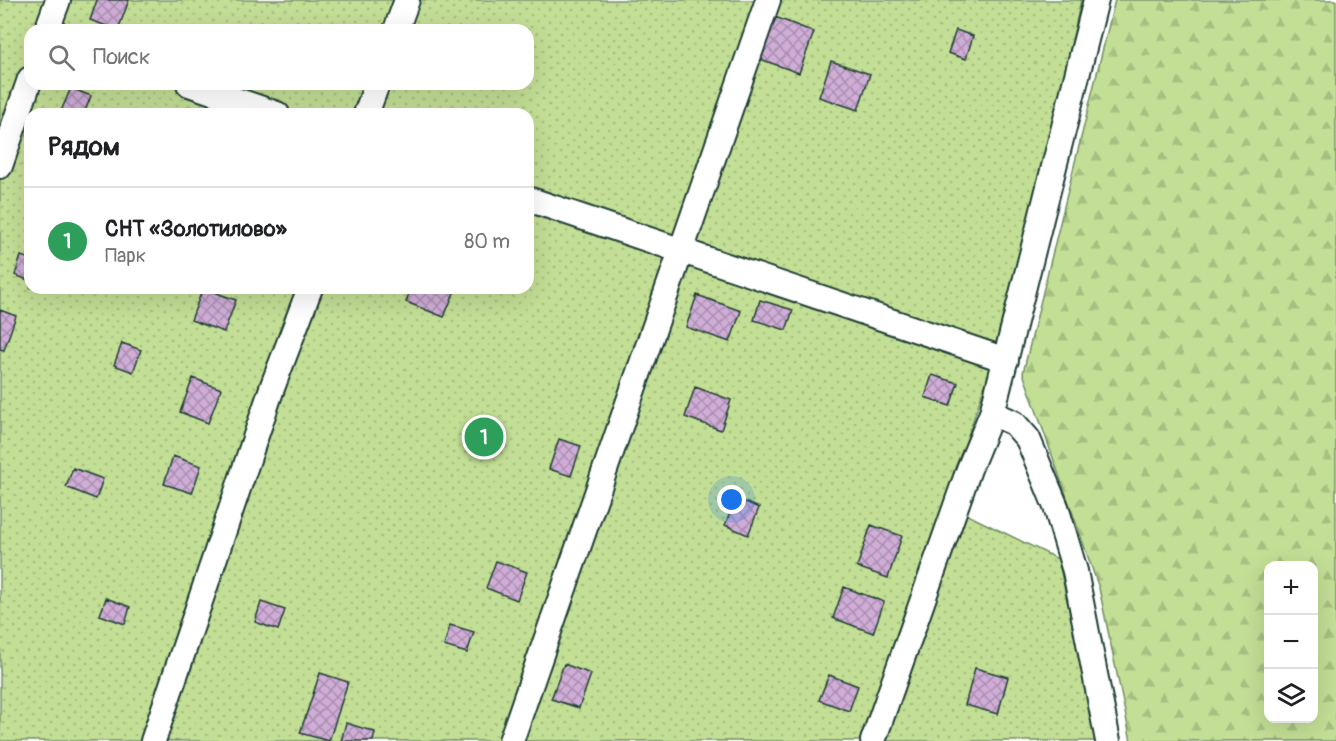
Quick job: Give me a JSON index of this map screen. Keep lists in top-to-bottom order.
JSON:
{
  "page": {
    "search": "Поиск",
    "heading": "Рядом",
    "list": [
      {
        "mark": "1",
        "name": "СНТ «Золотилово»",
        "note": "Парк",
        "value": "80 m"
      }
    ],
    "pins": "1",
    "map_buttons": ["+", "−"]
  }
}
